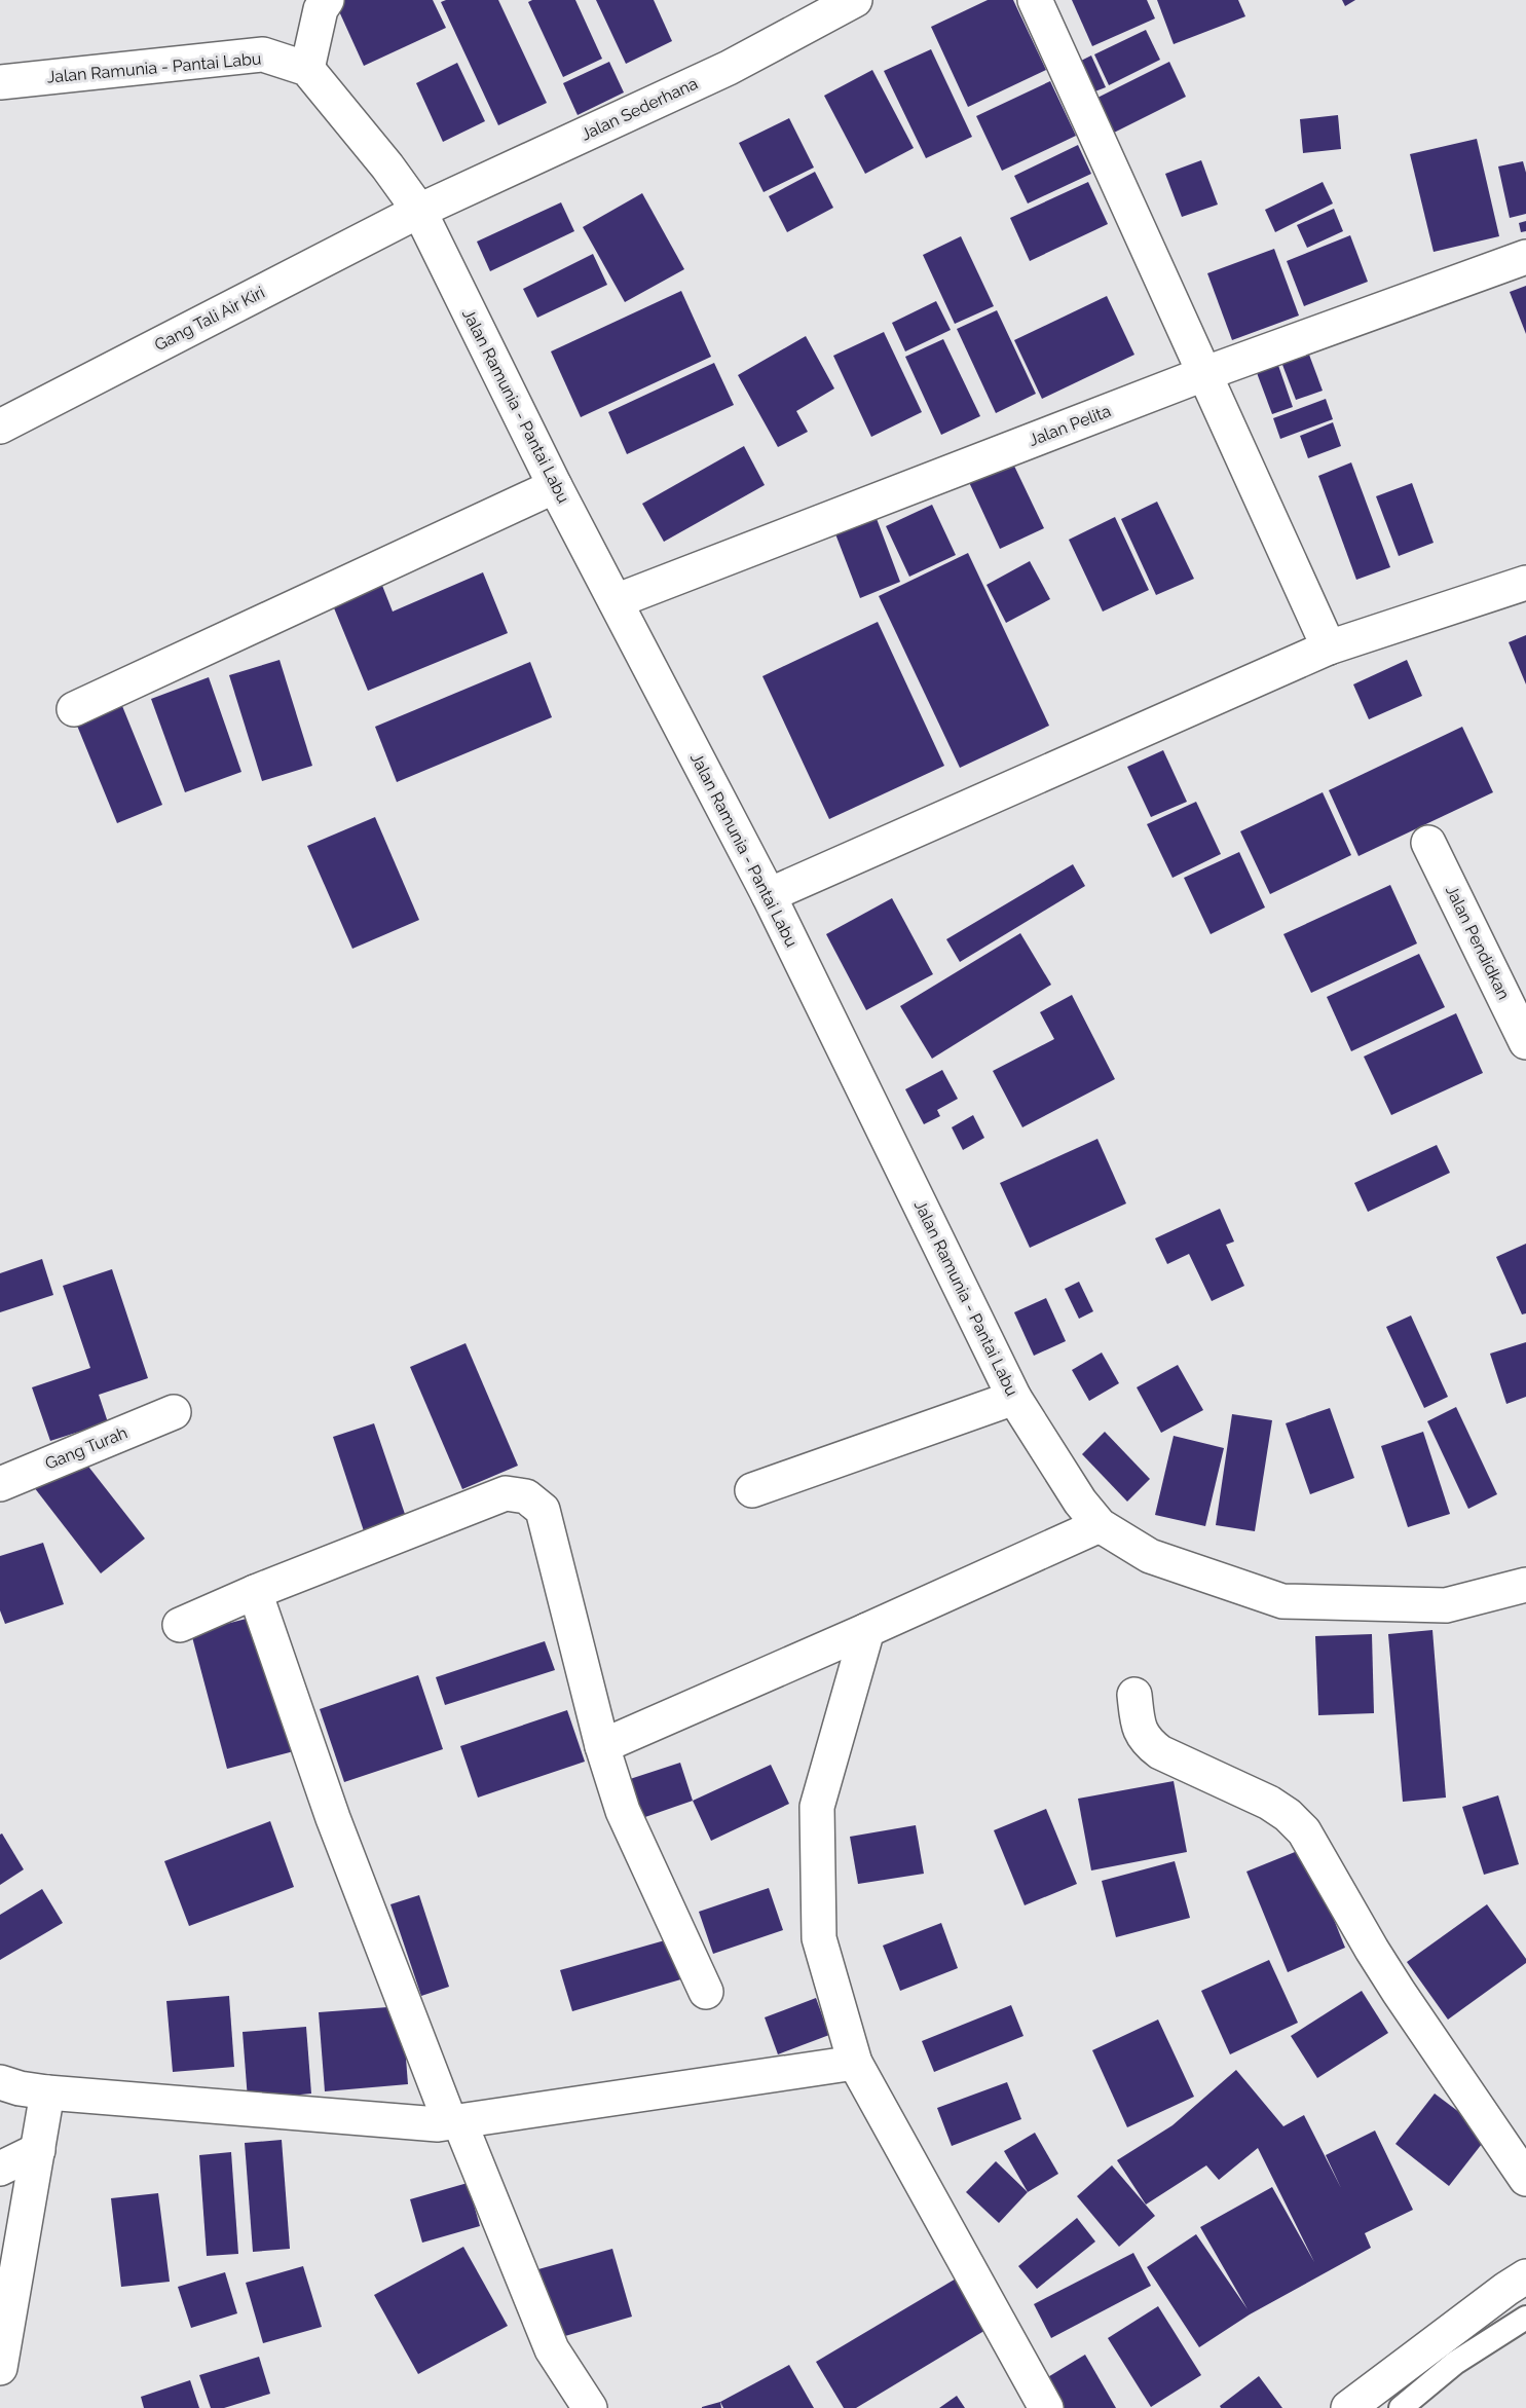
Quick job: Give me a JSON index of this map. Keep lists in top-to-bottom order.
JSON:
{
  "streets": {
    "street": [
      "Jalan Ramunia - Pantai Labu",
      "Jalan Sederhana",
      "Gang Tali Air Kiri",
      "Jalan Pelita",
      "Jalan Pendidkan",
      "Gang Turah"
    ]
  },
  "crossings": [
    ["Jalan Ramunia - Pantai Labu", "Jalan Sederhana"],
    ["Jalan Ramunia - Pantai Labu", "Gang Tali Air Kiri"],
    ["Jalan Ramunia - Pantai Labu", "Jalan Pelita"],
    ["Jalan Sederhana", "Gang Tali Air Kiri"]
  ]
}
